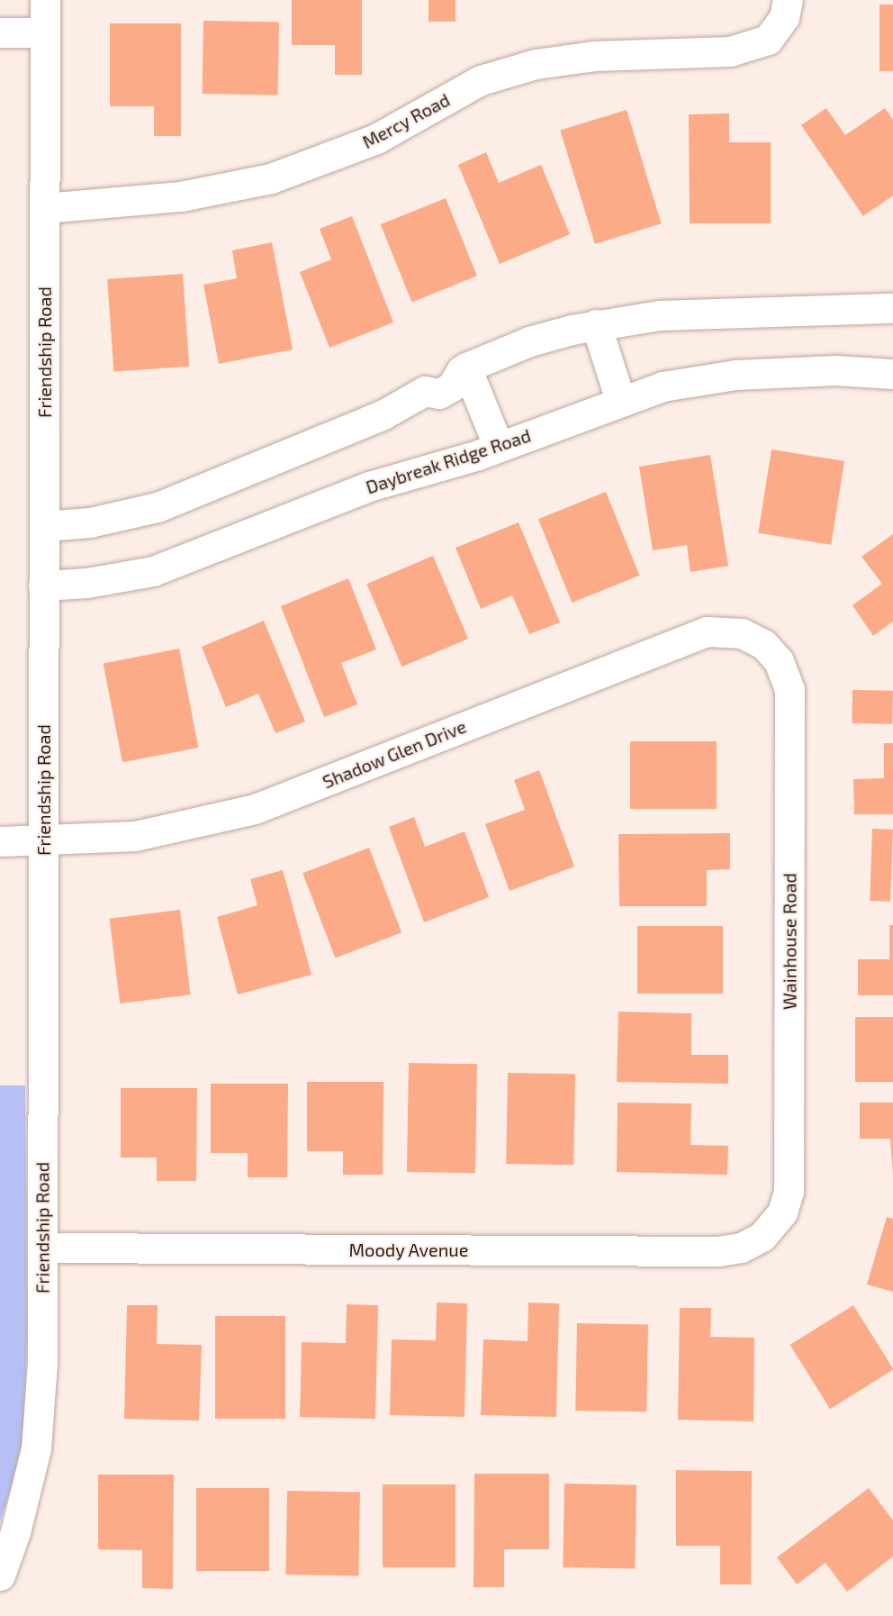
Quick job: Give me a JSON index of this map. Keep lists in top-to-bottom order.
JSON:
{
  "streets": {
    "street": [
      "Mercy Road",
      "Friendship Road",
      "Daybreak Ridge Road",
      "Shadow Glen Drive",
      "Wainhouse Road",
      "Moody Avenue"
    ]
  },
  "crossings": [
    ["Mercy Road", "Friendship Road"],
    ["Friendship Road", "Daybreak Ridge Road"],
    ["Friendship Road", "Shadow Glen Drive"],
    ["Friendship Road", "Moody Avenue"],
    ["Shadow Glen Drive", "Wainhouse Road"],
    ["Wainhouse Road", "Moody Avenue"]
  ]
}
